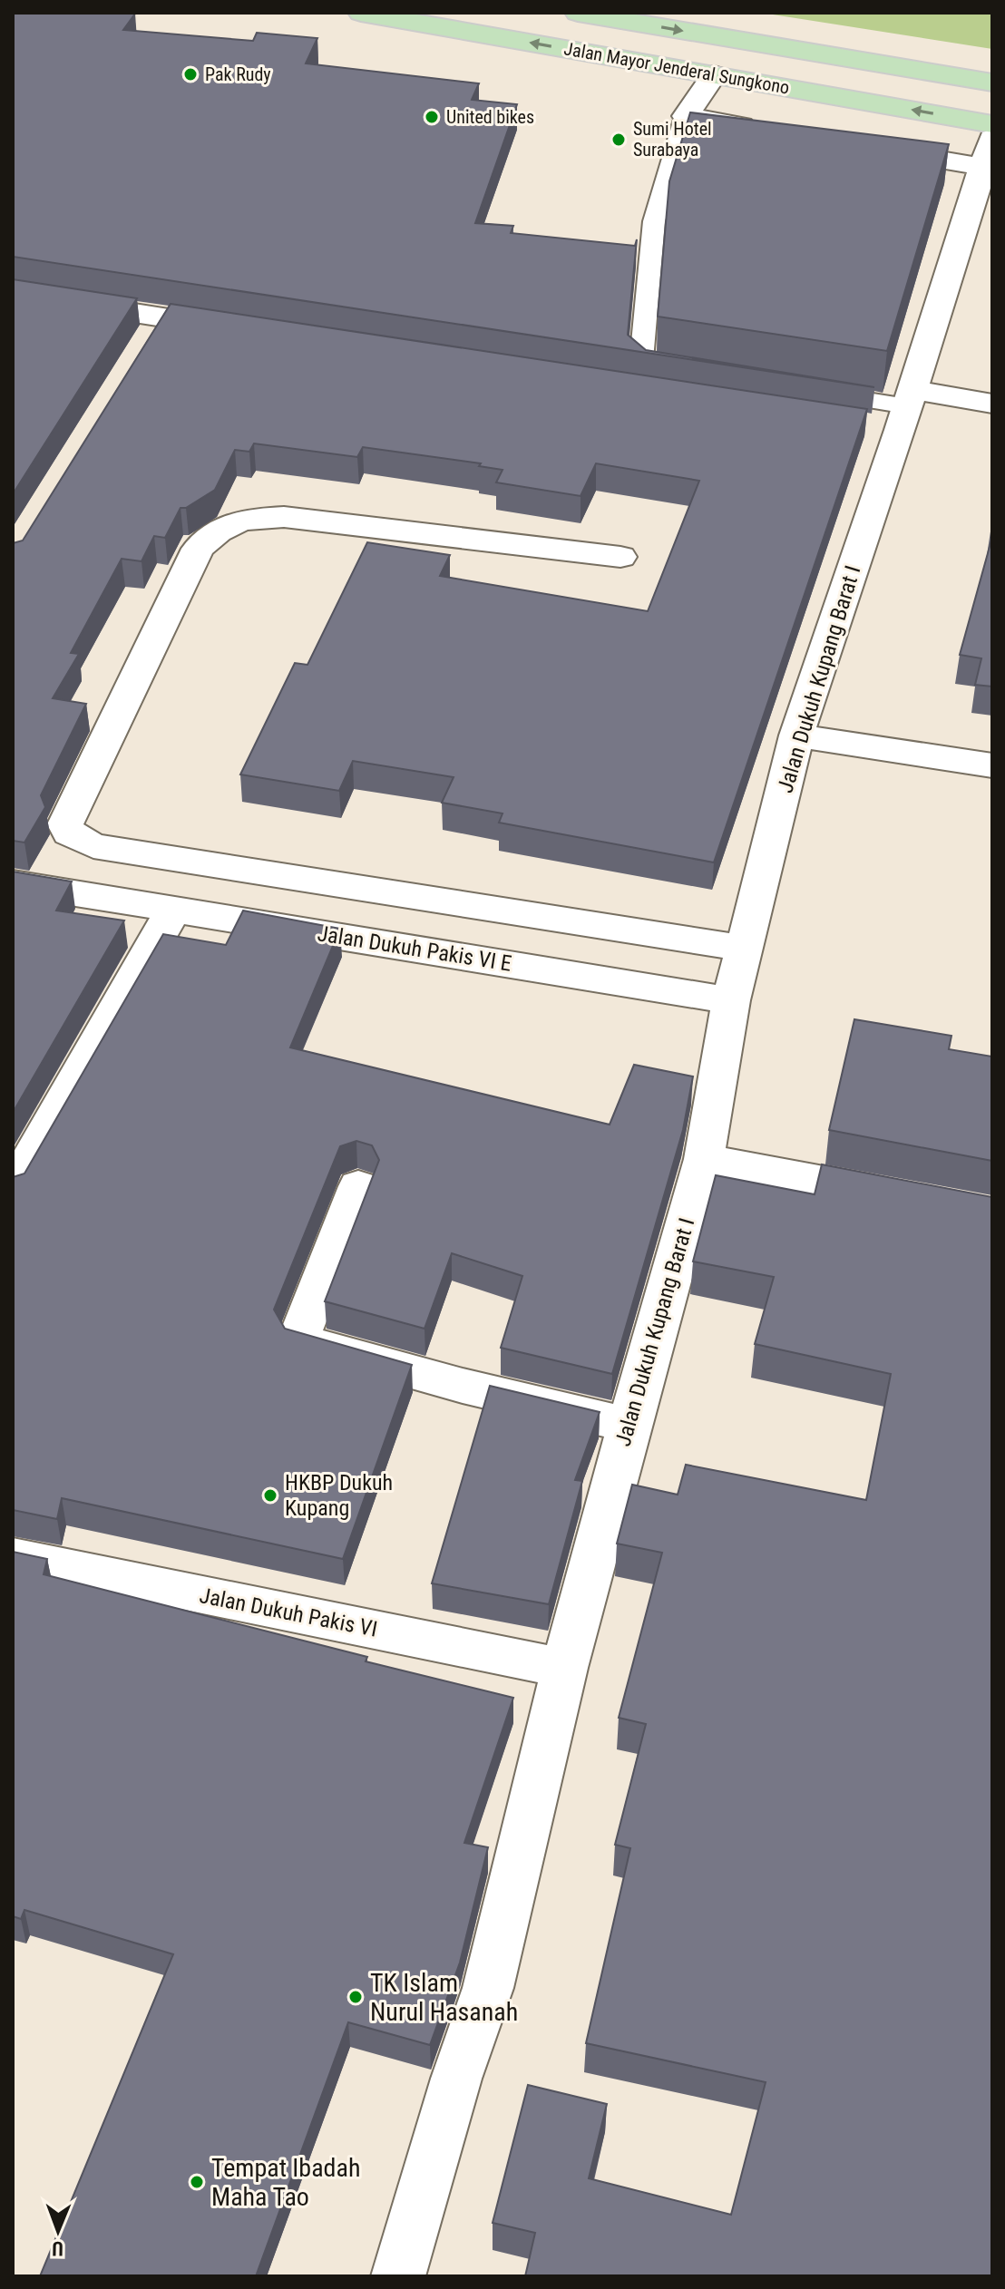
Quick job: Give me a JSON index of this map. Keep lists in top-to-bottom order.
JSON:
{
  "streets": {
    "main road": ["Jalan Mayor Jenderal Sungkono"],
    "street": ["Jalan Dukuh Kupang Barat I", "Jalan Dukuh Pakis VI E", "Jalan Dukuh Pakis VI"]
  },
  "crossings": [
    ["Jalan Dukuh Kupang Barat I", "Jalan Dukuh Pakis VI E"],
    ["Jalan Dukuh Kupang Barat I", "Jalan Dukuh Pakis VI"]
  ],
  "places": [
    "Pak Rudy",
    "United bikes",
    "Sumi Hotel Surabaya",
    "HKBP Dukuh Kupang",
    "TK Islam Nurul Hasanah",
    "Tempat Ibadah Maha Tao"
  ],
  "north": "bottom"
}
